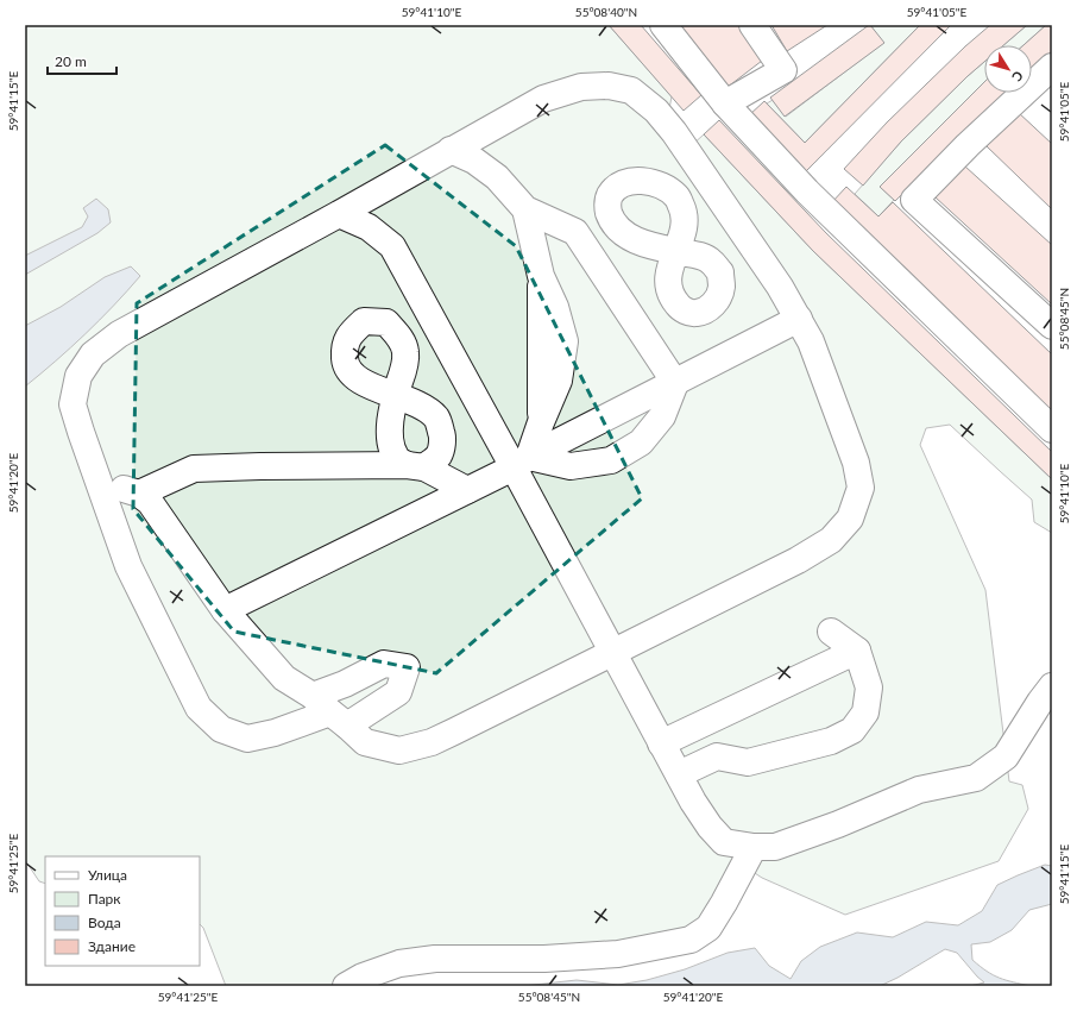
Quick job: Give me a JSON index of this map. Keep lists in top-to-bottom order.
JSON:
{
  "legend": [
    "Улица",
    "Парк",
    "Вода",
    "Здание"
  ],
  "scale_bar": "20 m",
  "north": "bottom right",
  "coordinates": [
    "59°41'10\"E",
    "55°08'40\"N",
    "59°41'05\"E",
    "59°41'15\"E",
    "55°08'45\"N",
    "59°41'20\"E",
    "59°41'25\"E"
  ]
}
